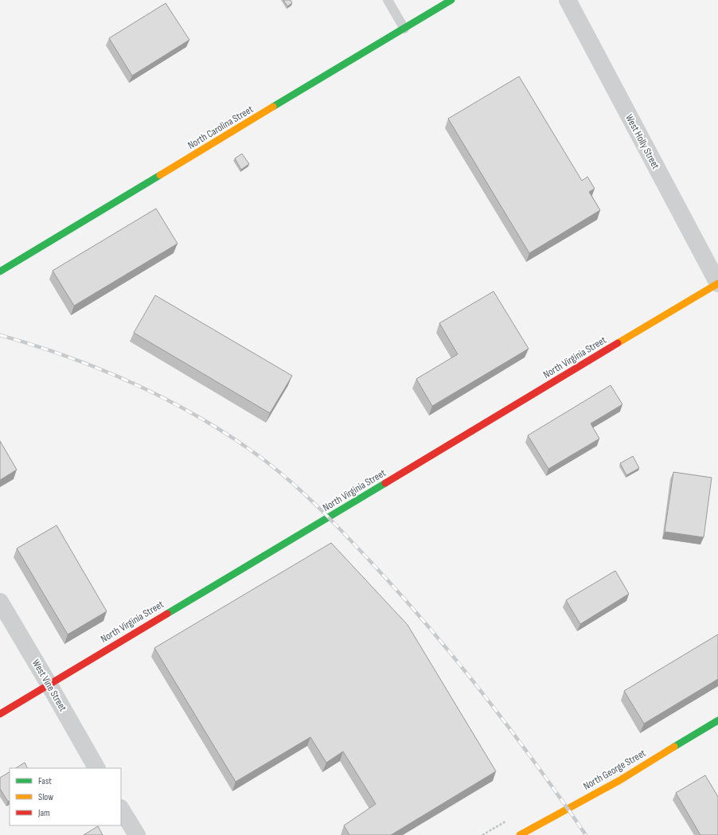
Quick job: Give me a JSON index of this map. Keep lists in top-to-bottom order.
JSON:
{
  "streets": {
    "street": [
      "North Carolina Street",
      "West Holly Street",
      "North Virginia Street",
      "West Vine Street",
      "North George Street"
    ]
  },
  "crossings": [
    ["West Holly Street", "North Virginia Street"],
    ["North Virginia Street", "West Vine Street"]
  ],
  "legend": ["Fast", "Slow", "Jam"]
}
